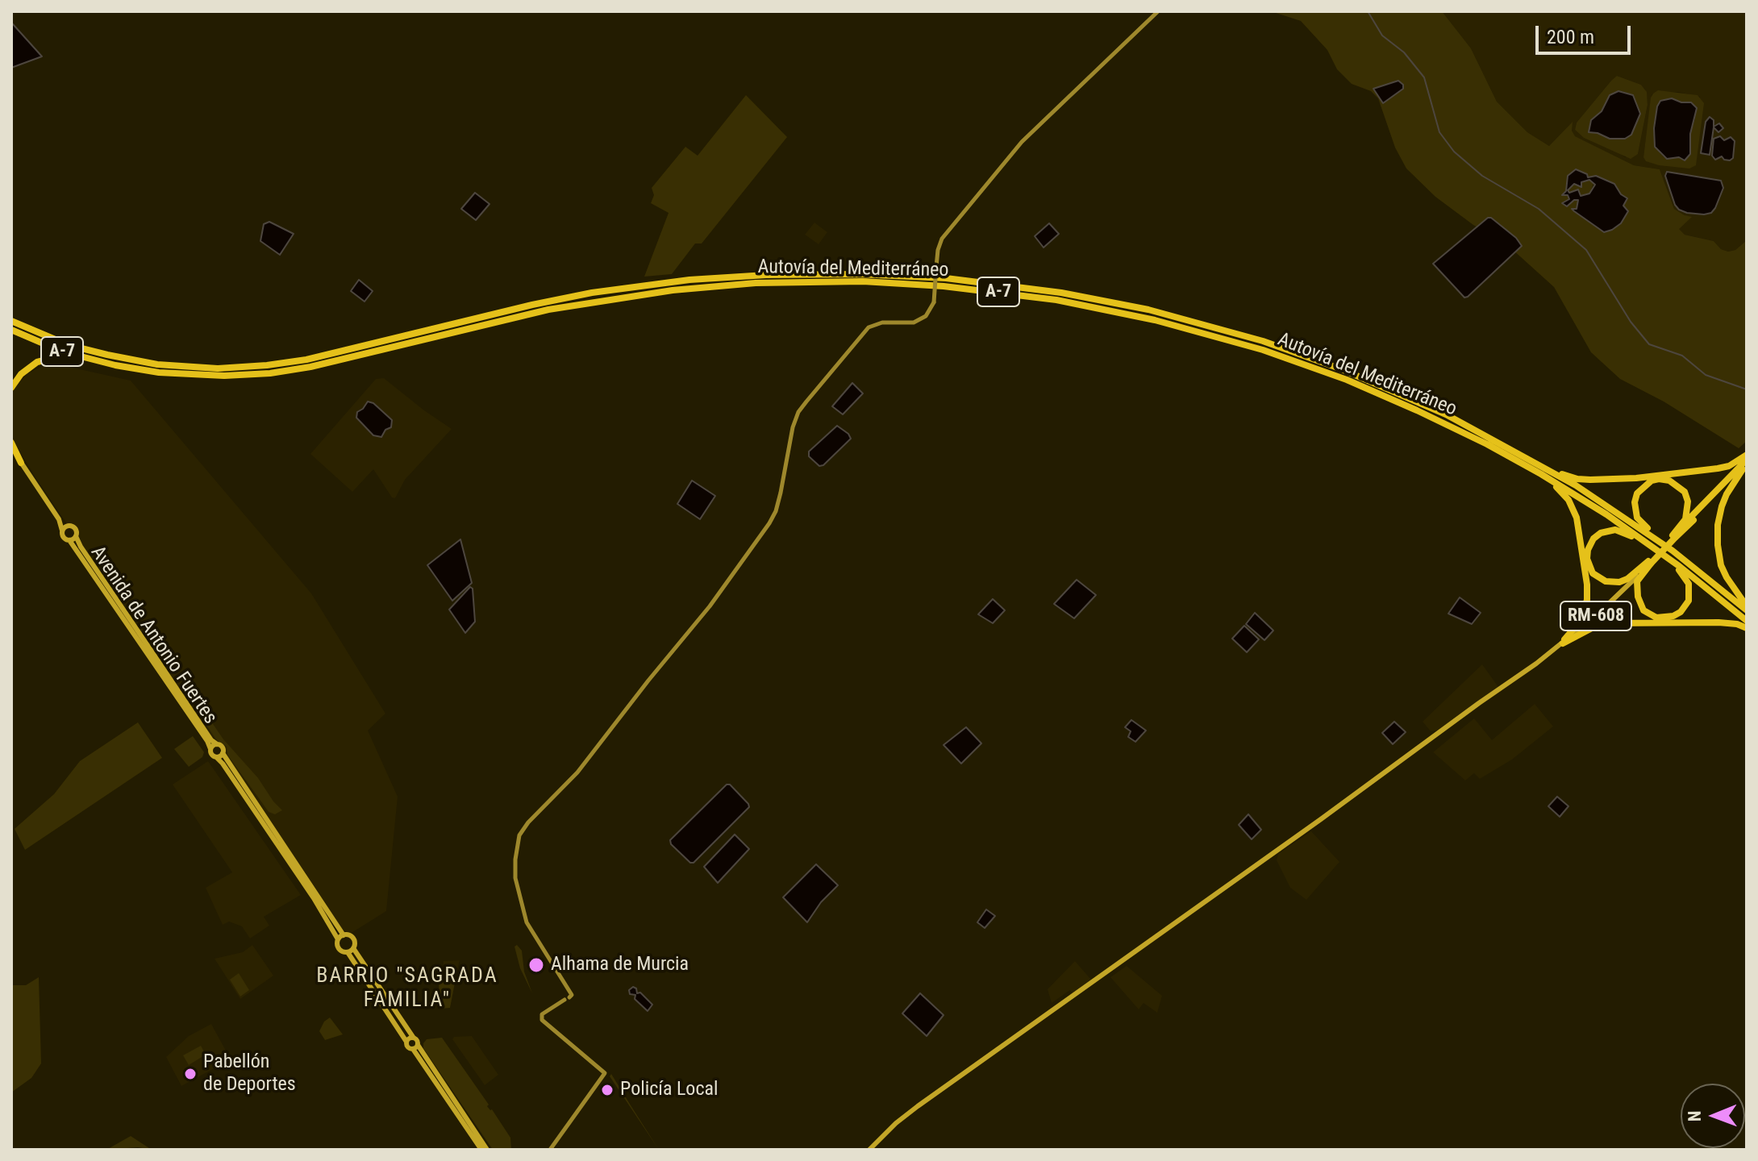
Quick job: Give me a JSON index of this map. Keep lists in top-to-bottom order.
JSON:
{
  "streets": {
    "highway": ["Autovía del Mediterráneo", "A-7"],
    "main road": ["Avenida de Antonio Fuertes"]
  },
  "districts": ["BARRIO \"SAGRADA FAMILIA\""],
  "places": ["Alhama de Murcia", "Pabellón de Deportes", "Policía Local"],
  "scale_bar": "200 m",
  "north": "left"
}
